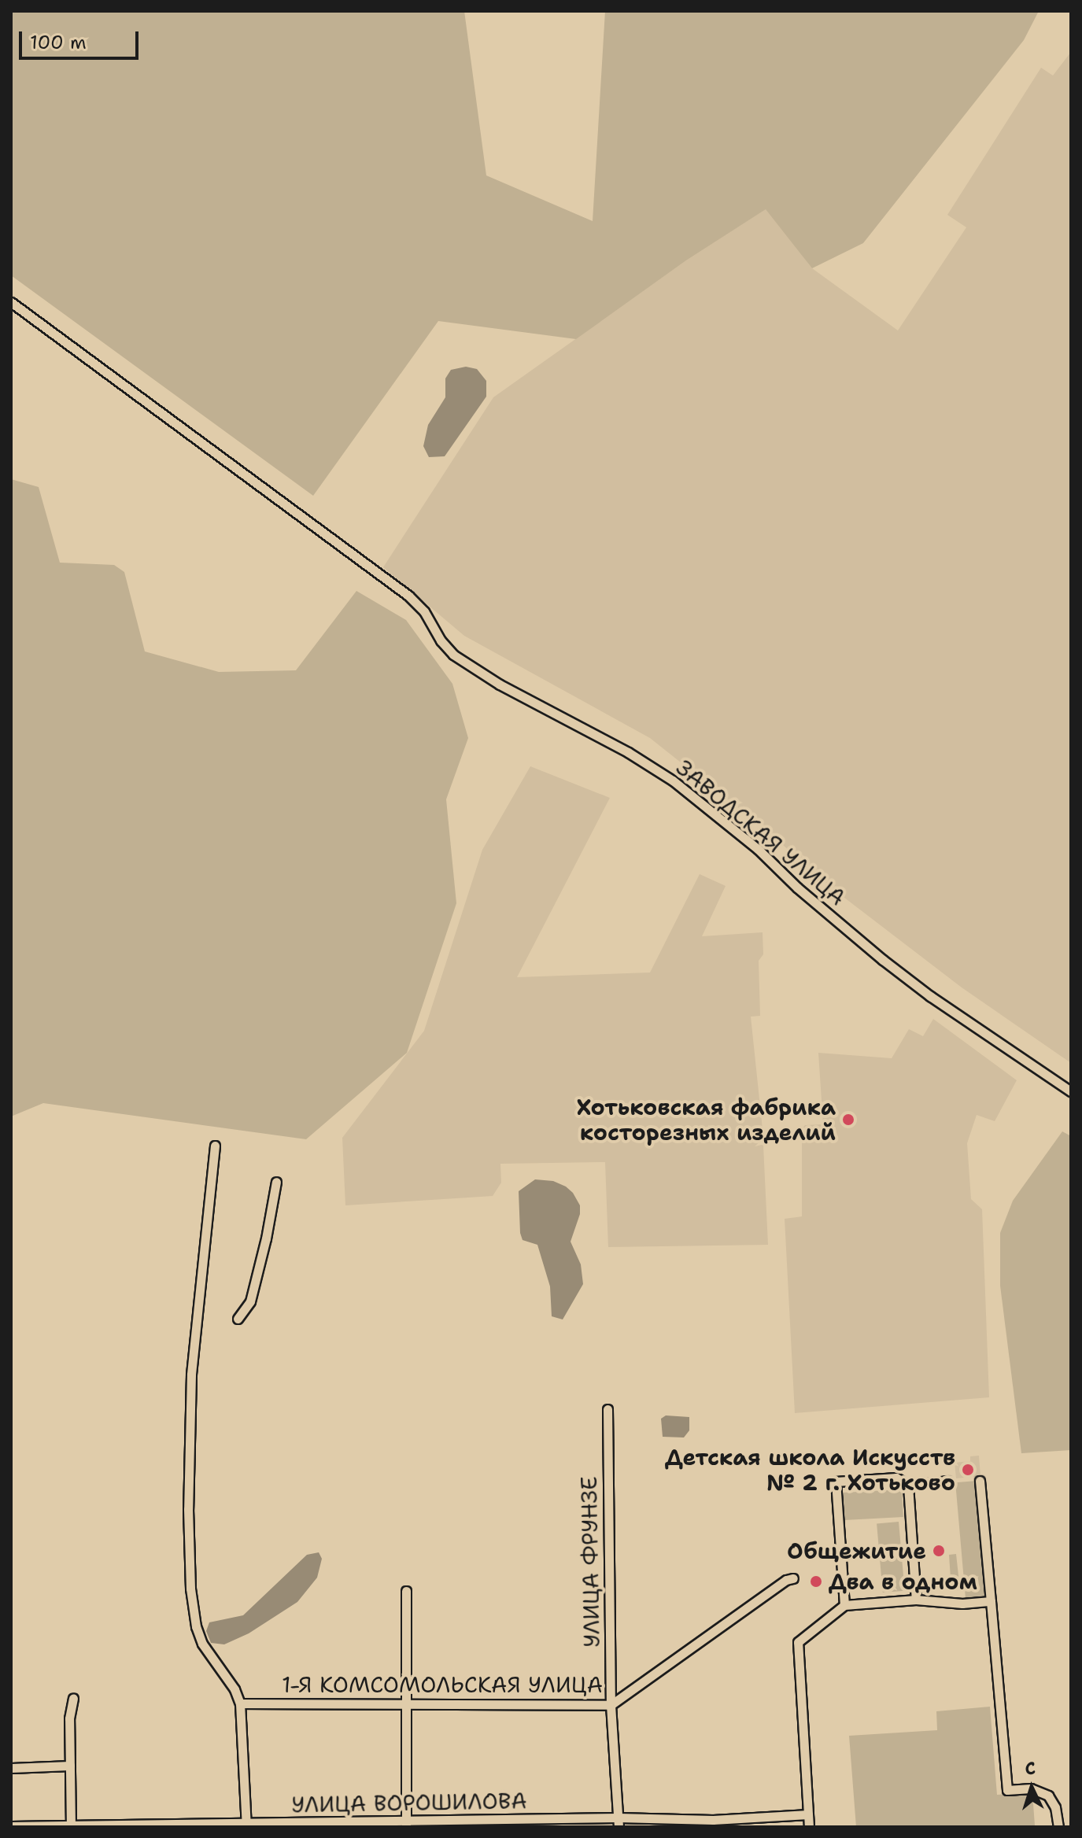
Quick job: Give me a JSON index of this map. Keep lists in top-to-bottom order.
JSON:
{
  "streets": {
    "street": [
      "ЗАВОДСКАЯ УЛИЦА",
      "УЛИЦА ФРУНЗЕ",
      "1-Я КОМСОМОЛЬСКАЯ УЛИЦА",
      "УЛИЦА ВОРОШИЛОВА"
    ]
  },
  "crossings": [
    ["УЛИЦА ФРУНЗЕ", "1-Я КОМСОМОЛЬСКАЯ УЛИЦА"],
    ["УЛИЦА ФРУНЗЕ", "УЛИЦА ВОРОШИЛОВА"]
  ],
  "places": [
    "Хотьковская фабрика косторезных изделий",
    "Детская школа Искусств № 2 г. Хотьково",
    "Общежитие",
    "Два в одном"
  ],
  "scale_bar": "100 m",
  "north": "top"
}
